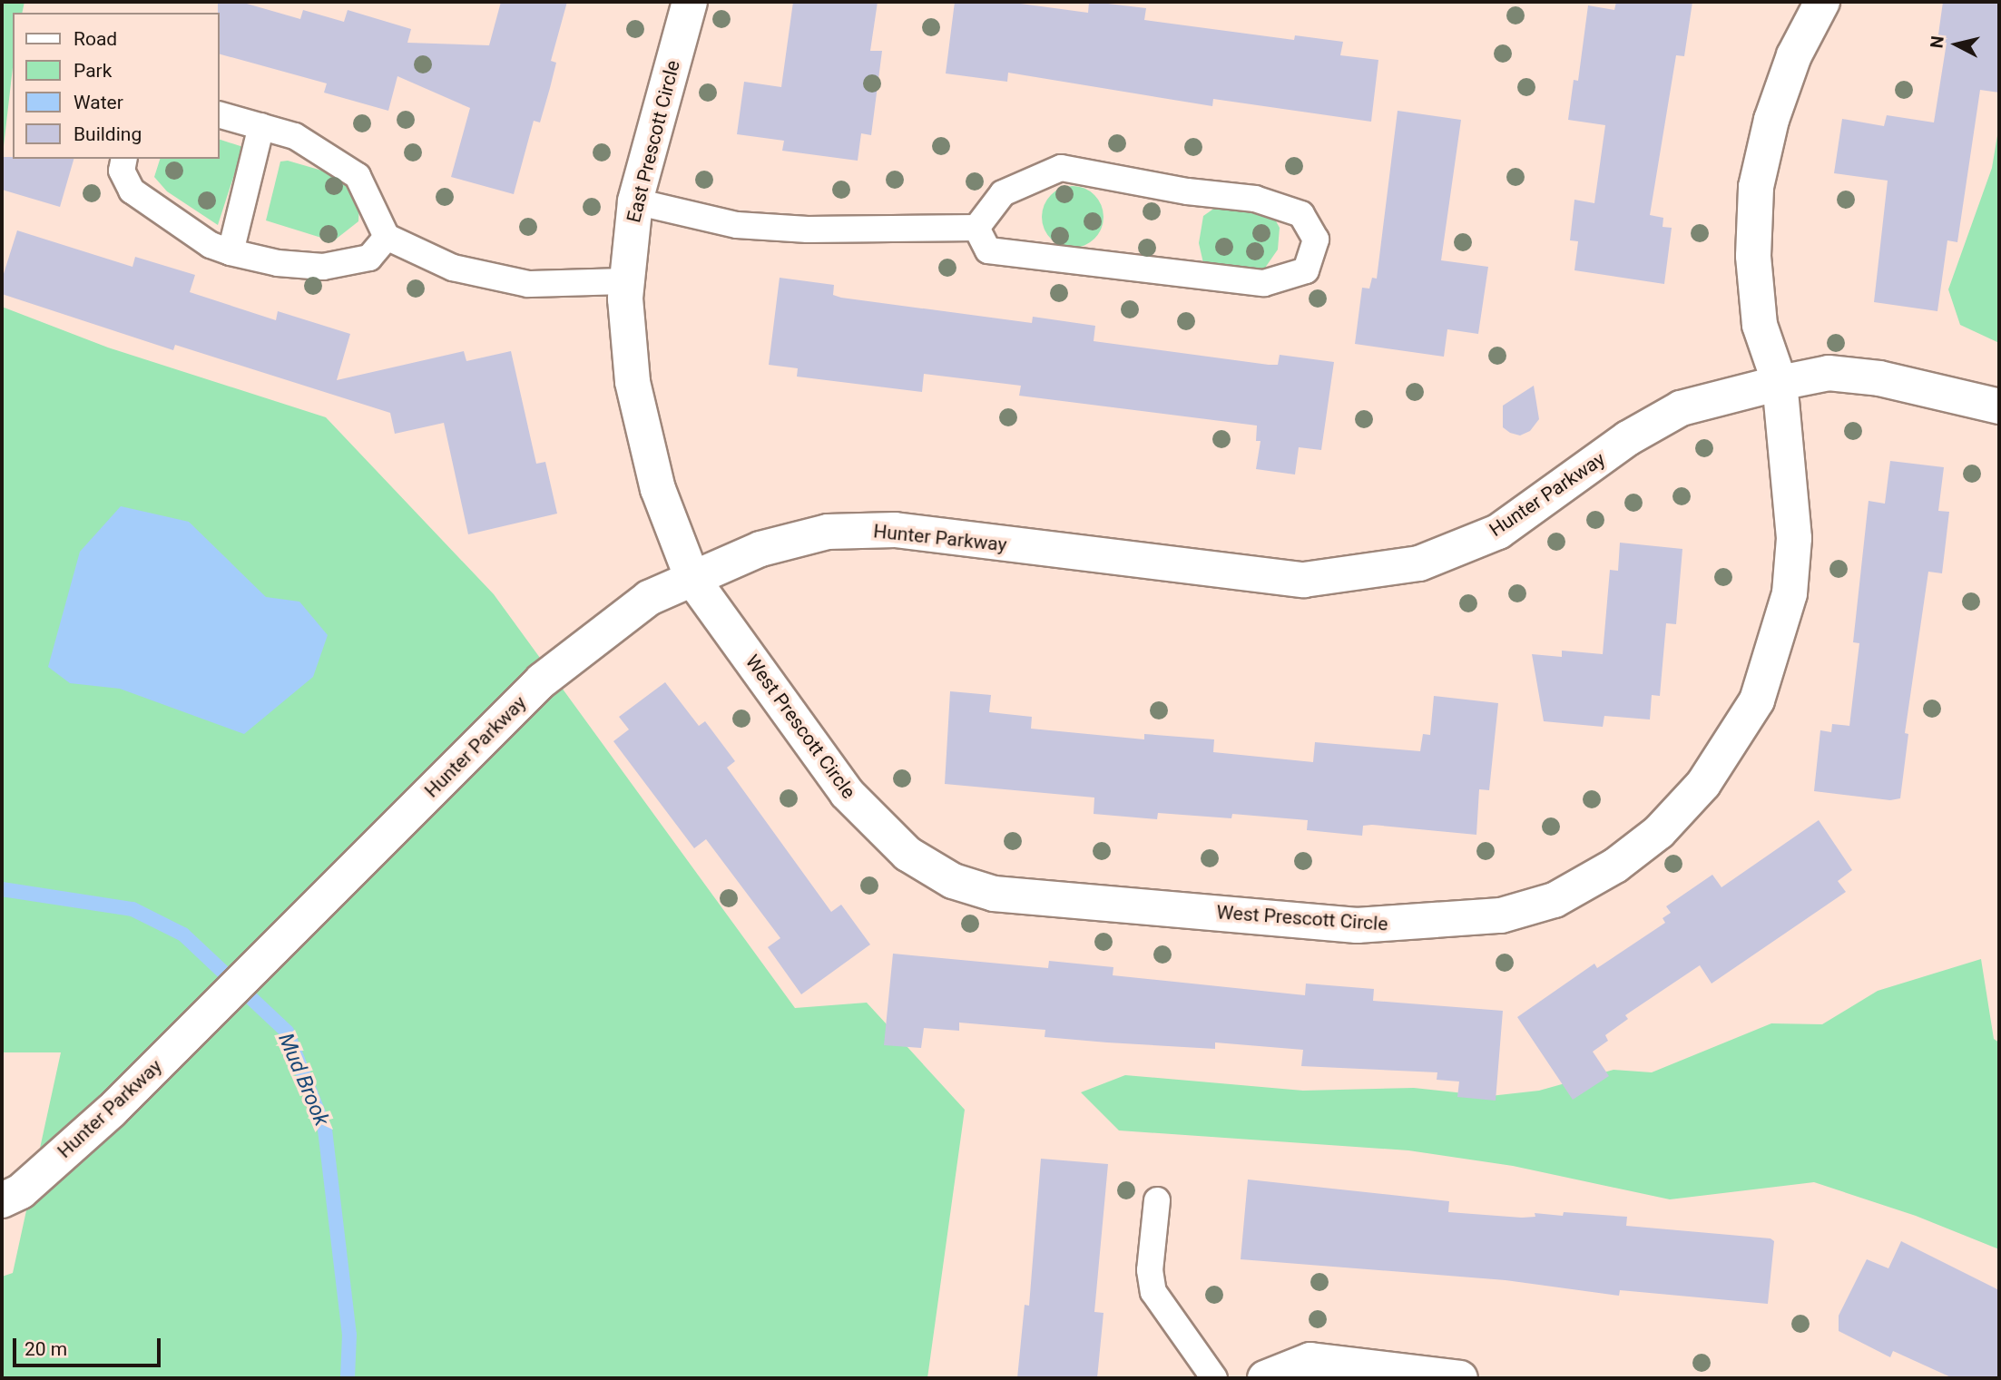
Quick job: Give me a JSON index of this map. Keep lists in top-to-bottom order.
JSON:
{
  "streets": {
    "street": ["East Prescott Circle", "Hunter Parkway", "West Prescott Circle"]
  },
  "crossings": [
    ["East Prescott Circle", "Hunter Parkway"],
    ["East Prescott Circle", "West Prescott Circle"],
    ["Hunter Parkway", "West Prescott Circle"]
  ],
  "water": ["Mud Brook"],
  "legend": [
    "Road",
    "Park",
    "Water",
    "Building"
  ],
  "scale_bar": "20 m",
  "north": "left"
}
